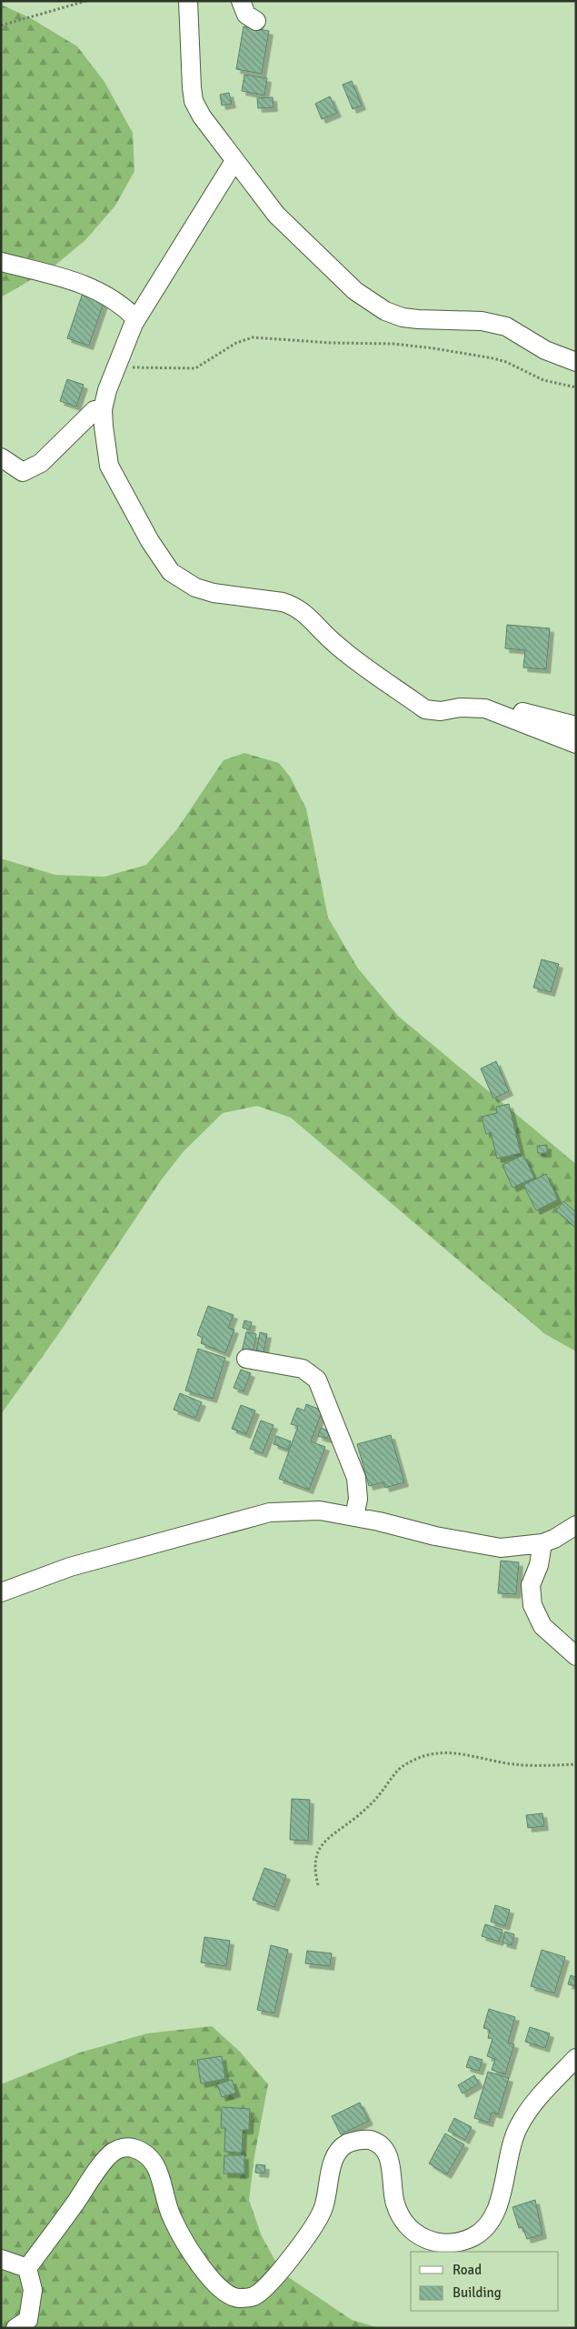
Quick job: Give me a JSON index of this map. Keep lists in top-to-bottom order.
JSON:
{
  "legend": ["Road", "Building"]
}
